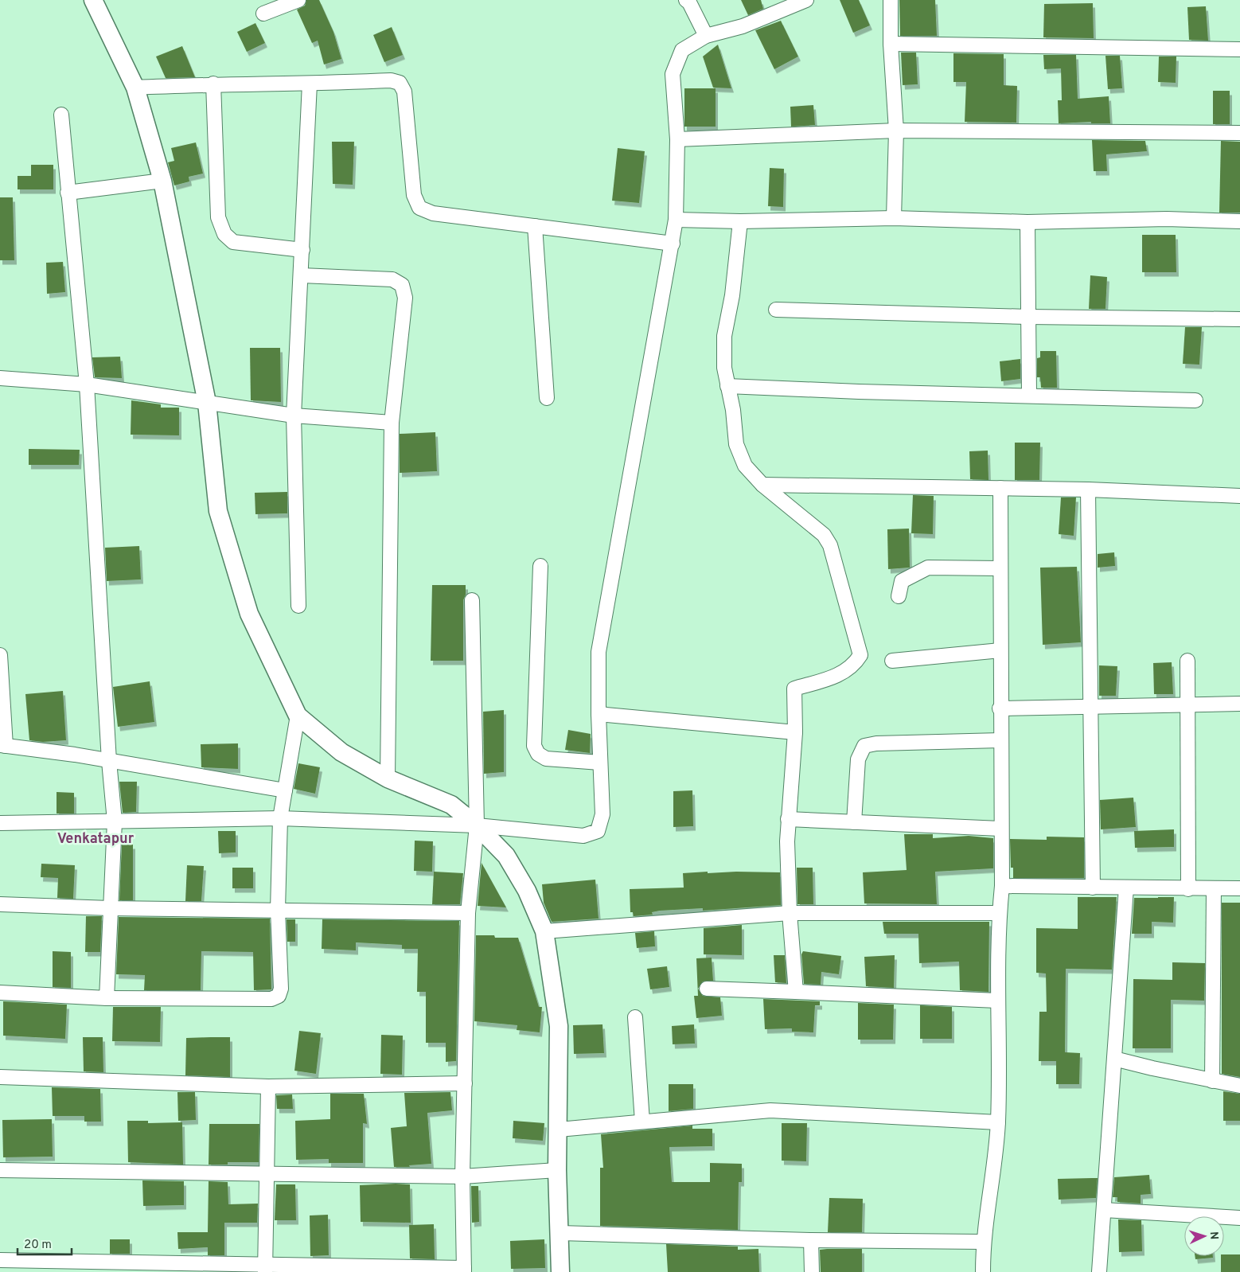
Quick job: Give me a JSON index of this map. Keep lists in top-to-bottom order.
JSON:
{
  "districts": ["Venkatapur"],
  "scale_bar": "20 m",
  "north": "right"
}
